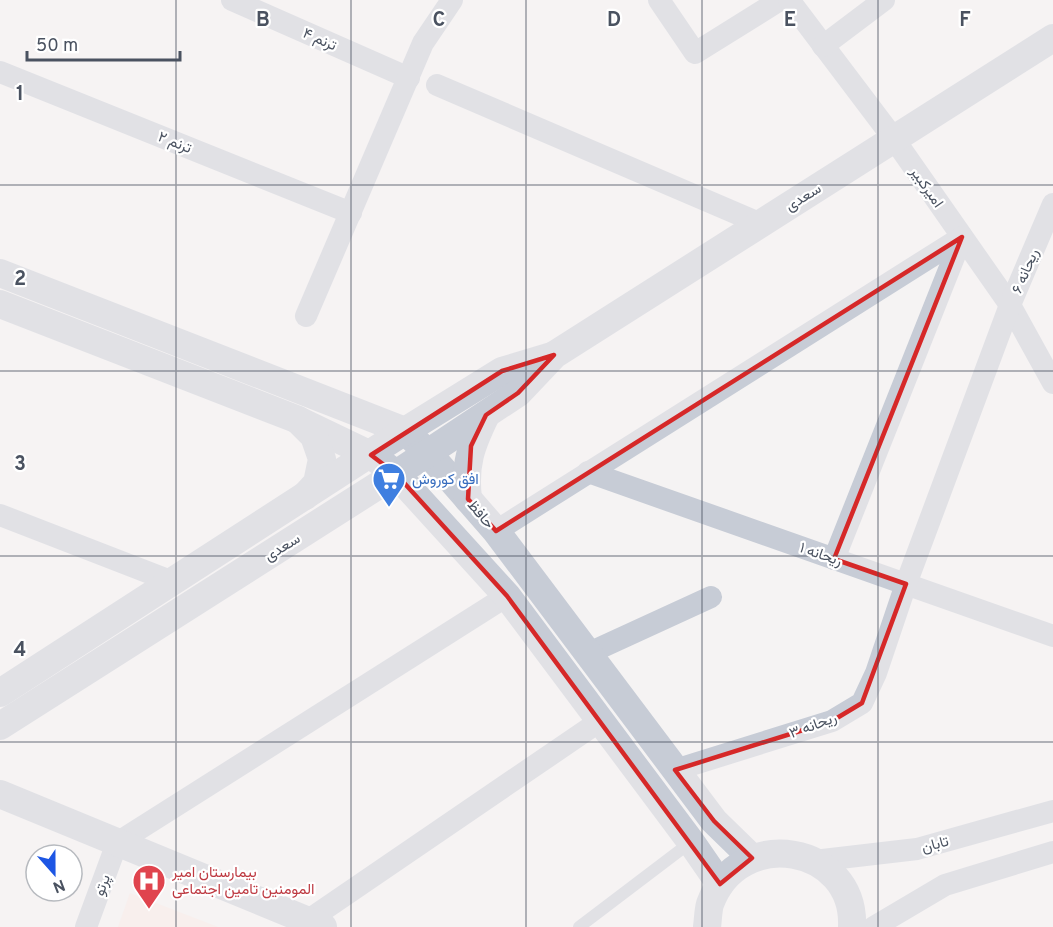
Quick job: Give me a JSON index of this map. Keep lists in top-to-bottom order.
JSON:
{
  "streets": {
    "street": [
      "ترنم ۴",
      "ترنم ۲",
      "امیرکبیر",
      "سعدی",
      "ریحانه ۶",
      "حافظ",
      "ریحانه ۱",
      "ریحانه ۳",
      "تابان",
      "پرتو"
    ]
  },
  "crossings": [
    ["امیرکبیر", "سعدی"],
    ["امیرکبیر", "ریحانه ۶"],
    ["سعدی", "حافظ"],
    ["ریحانه ۶", "ریحانه ۱"],
    ["ریحانه ۶", "ریحانه ۳"],
    ["حافظ", "ریحانه ۳"],
    ["ریحانه ۱", "ریحانه ۳"]
  ],
  "places": {
    "supermarket": ["افق کوروش"],
    "hospital": ["بیمارستان امیر المومنین تامین اجتماعی"]
  },
  "scale_bar": "50 m",
  "north": "bottom",
  "grid": {
    "columns": [
      "B",
      "C",
      "D",
      "E",
      "F"
    ],
    "rows": [
      "1",
      "2",
      "3",
      "4"
    ]
  }
}
